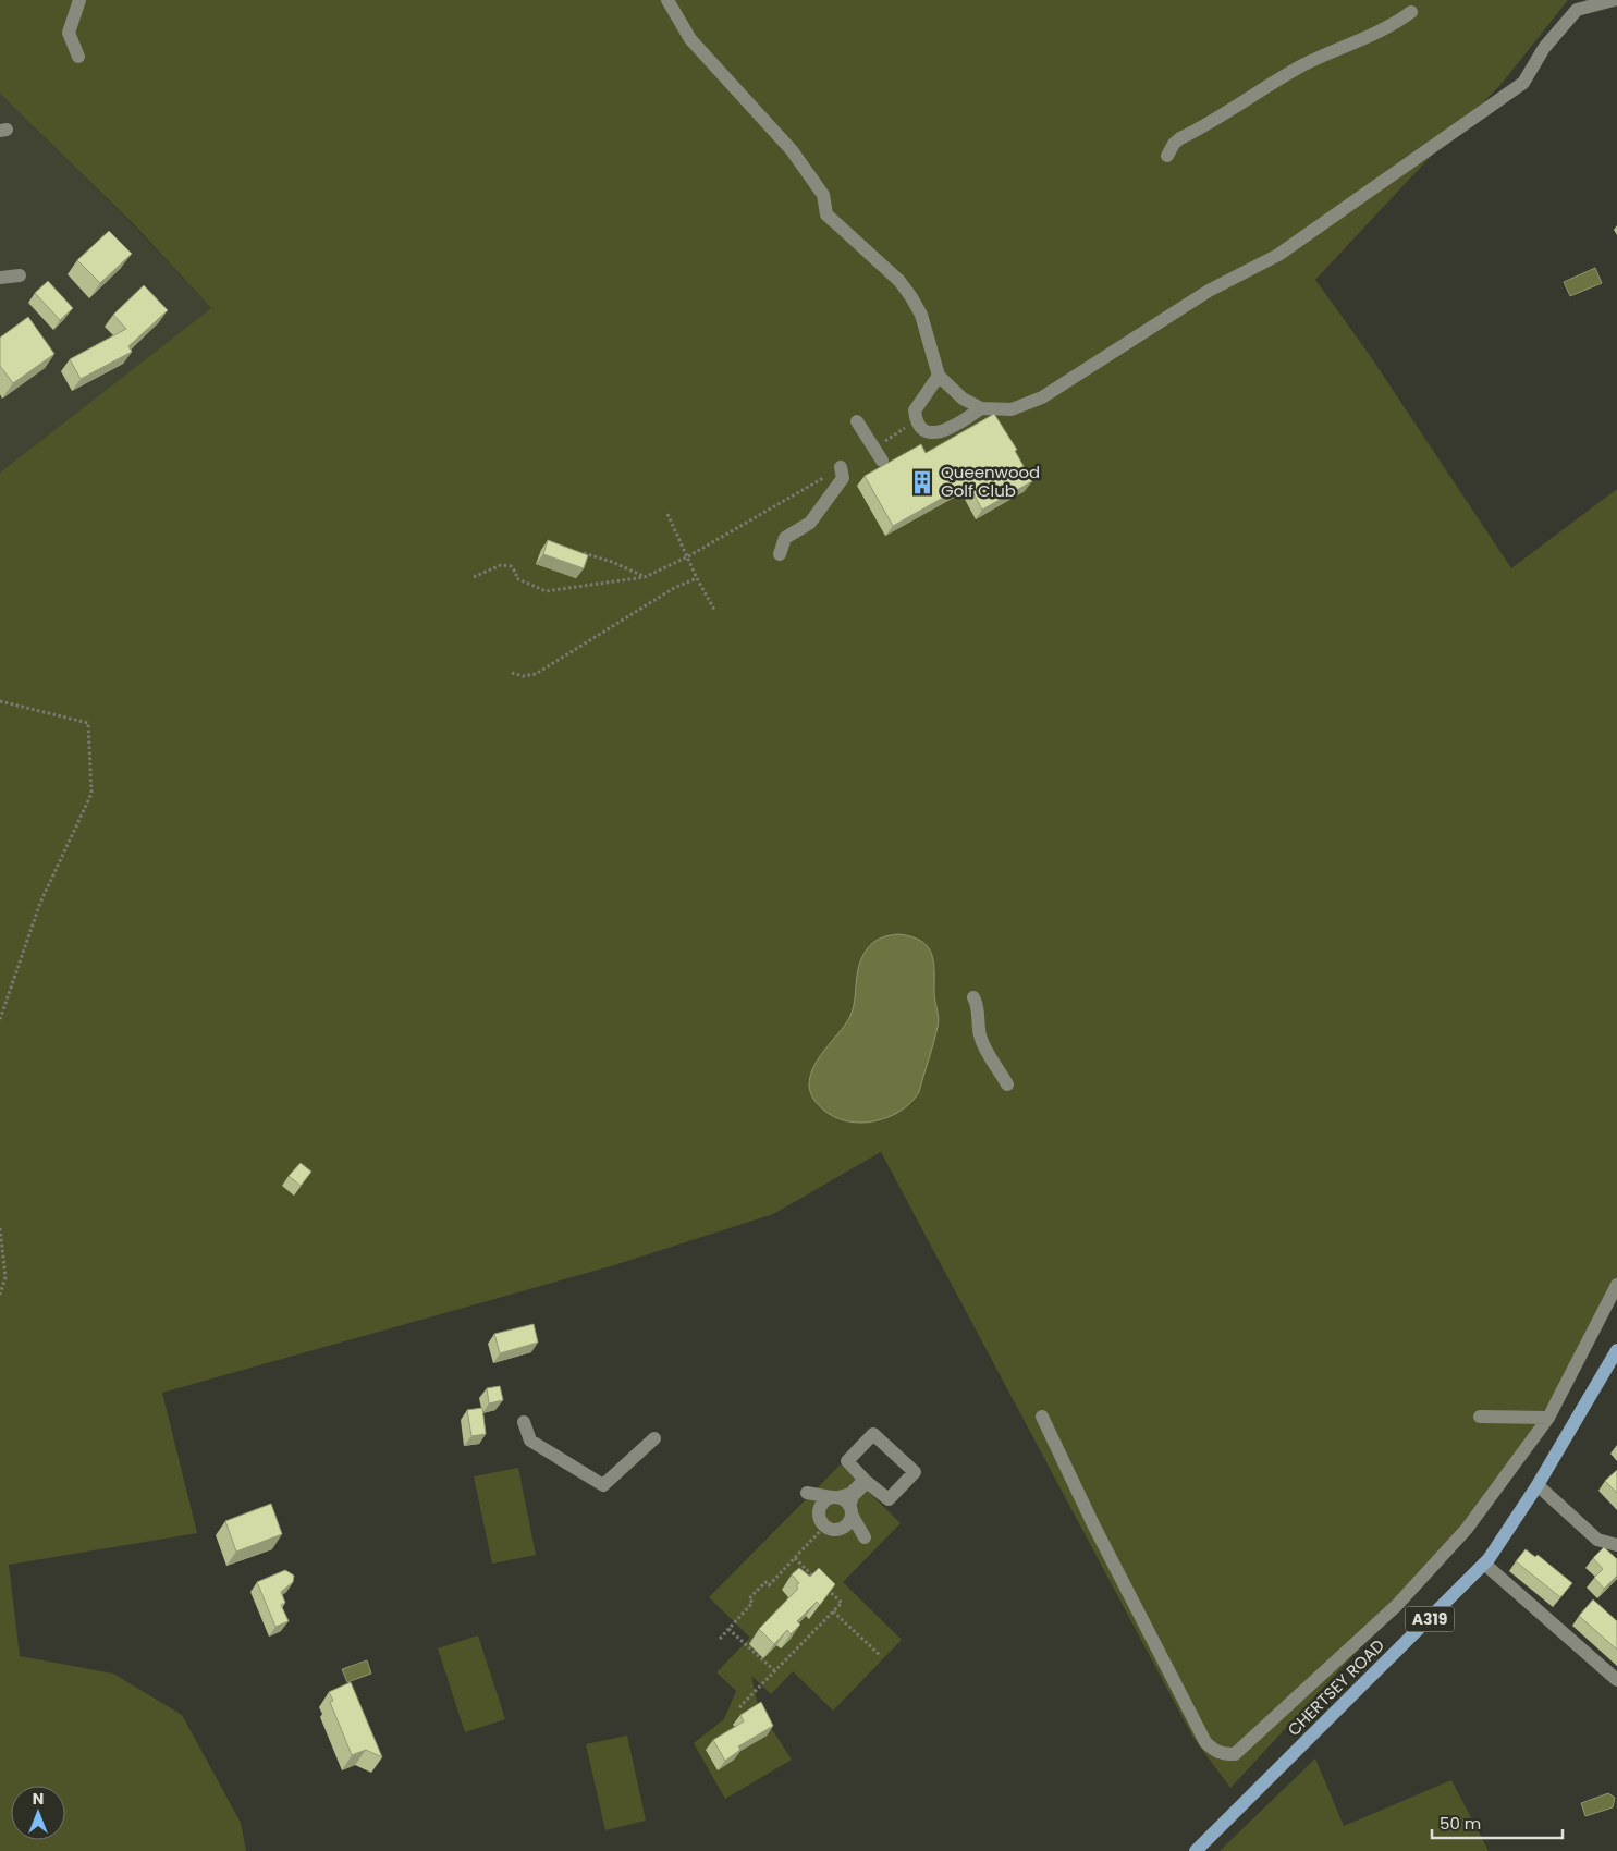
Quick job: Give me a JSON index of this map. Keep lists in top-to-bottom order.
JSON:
{
  "streets": {
    "main road": ["A319", "CHERTSEY ROAD"]
  },
  "places": {
    "building": ["Queenwood Golf Club"]
  },
  "scale_bar": "50 m",
  "north": "top"
}
